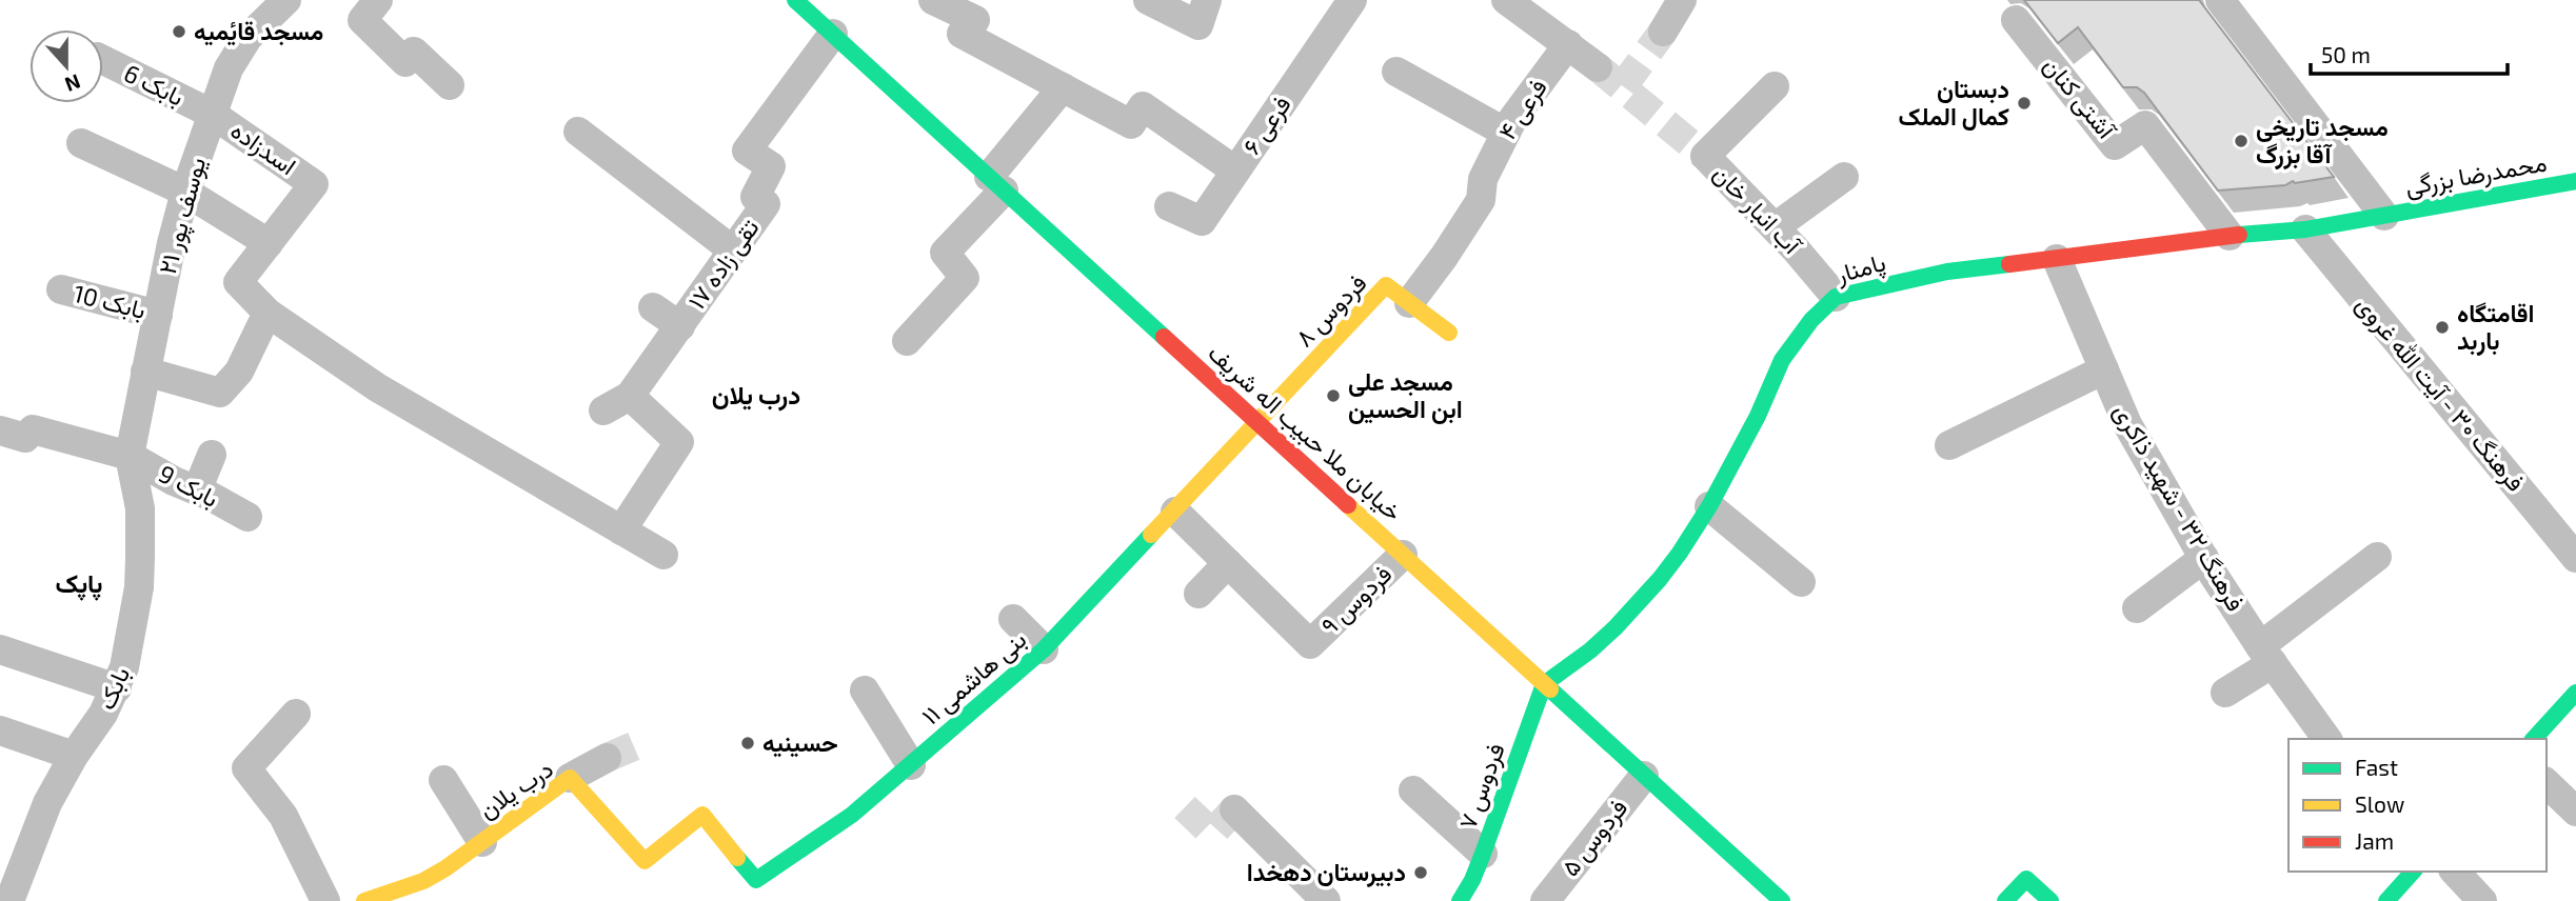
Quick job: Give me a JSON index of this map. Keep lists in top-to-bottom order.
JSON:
{
  "streets": {
    "street": [
      "بابک 6",
      "آشتی کنان",
      "فرعی ۴",
      "فرعی ۶",
      "اسدزاده",
      "محمدرضا بزرگی",
      "آب انبار خان",
      "یوسف پور ۲۱",
      "تقی زاده ۱۷",
      "پامنار",
      "بابک 10",
      "فردوس ۸",
      "فرهنگ ۳۰ - آیت الله غروی",
      "خیابان ملا حبیب اله شریف",
      "بابک 9",
      "فرهنگ ۳۲ - شهید ذاکری",
      "فردوس ۹",
      "بنی هاشمی ۱۱",
      "بابک",
      "فردوس ۷",
      "درب یلان",
      "فردوس ۵"
    ]
  },
  "crossings": [
    ["بابک 6", "اسدزاده"],
    ["بابک 6", "یوسف پور ۲۱"],
    ["آشتی کنان", "پامنار"],
    ["فرعی ۴", "فردوس ۸"],
    ["اسدزاده", "یوسف پور ۲۱"],
    ["محمدرضا بزرگی", "پامنار"],
    ["آب انبار خان", "پامنار"],
    ["یوسف پور ۲۱", "بابک 10"],
    ["یوسف پور ۲۱", "بابک 9"],
    ["یوسف پور ۲۱", "بابک"],
    ["تقی زاده ۱۷", "خیابان ملا حبیب اله شریف"],
    ["پامنار", "فرهنگ ۳۰ - آیت الله غروی"],
    ["پامنار", "خیابان ملا حبیب اله شریف"],
    ["پامنار", "فرهنگ ۳۲ - شهید ذاکری"],
    ["پامنار", "فردوس ۷"],
    ["فردوس ۸", "خیابان ملا حبیب اله شریف"],
    ["فردوس ۸", "بنی هاشمی ۱۱"],
    ["خیابان ملا حبیب اله شریف", "فردوس ۹"],
    ["خیابان ملا حبیب اله شریف", "بنی هاشمی ۱۱"],
    ["خیابان ملا حبیب اله شریف", "فردوس ۷"],
    ["خیابان ملا حبیب اله شریف", "فردوس ۵"],
    ["بابک 9", "بابک"],
    ["بنی هاشمی ۱۱", "درب یلان"]
  ],
  "districts": ["درب یلان", "پاپک"],
  "places": [
    "مسجد قایٔمیه",
    "دبستان کمال الملک",
    "مسجد تاریخی آقا بزرگ",
    "اقامتگاه باربد",
    "مسجد علی ابن الحسین",
    "حسینیه",
    "دبیرستان دهخدا"
  ],
  "legend": ["Fast", "Slow", "Jam"],
  "scale_bar": "50 m",
  "north": "bottom"
}
